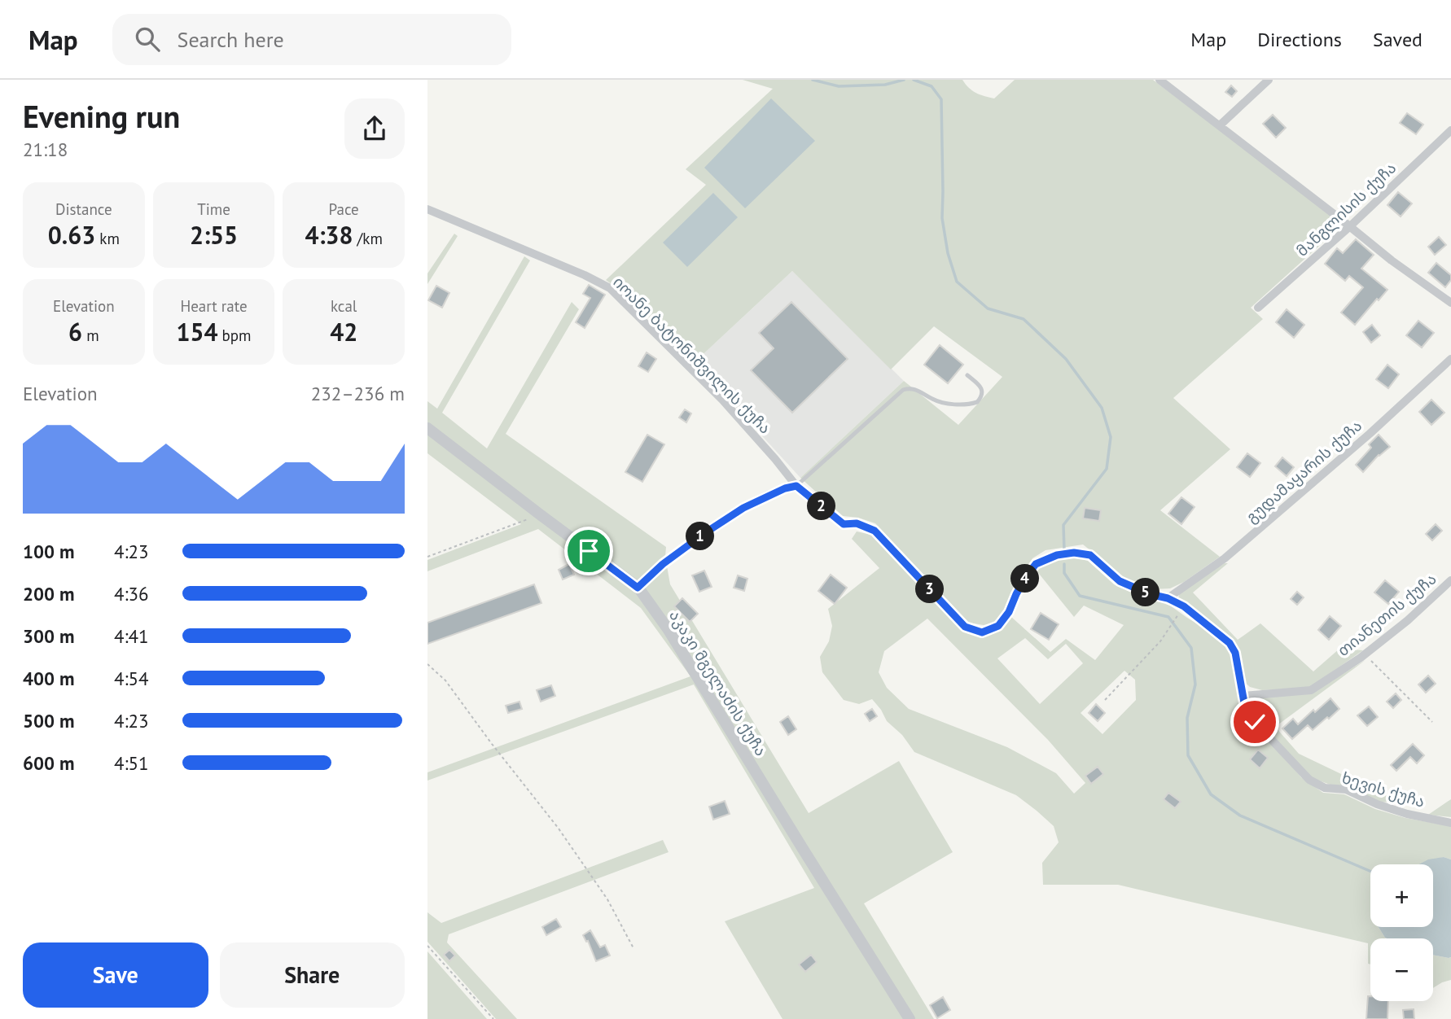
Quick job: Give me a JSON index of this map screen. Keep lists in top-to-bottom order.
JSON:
{
  "streets": {
    "street": [
      "მანგლისის ქუჩა",
      "იოანე ბატონიშვილის ქუჩა",
      "გუდამაყარის ქუჩა",
      "თიანეთის ქუჩა",
      "აკაკი მგელაძის ქუჩა",
      "ხევის ქუჩა"
    ]
  },
  "crossings": [
    ["იოანე ბატონიშვილის ქუჩა", "გუდამაყარის ქუჩა"],
    ["იოანე ბატონიშვილის ქუჩა", "ხევის ქუჩა"],
    ["გუდამაყარის ქუჩა", "ხევის ქუჩა"],
    ["თიანეთის ქუჩა", "ხევის ქუჩა"]
  ],
  "page": {
    "header": "Map",
    "search": "Search here",
    "nav": ["Map", "Directions", "Saved"],
    "heading": ["Evening run", "21:18"],
    "stats": [
      ["Distance", "0.63 km"],
      ["Time", "2:55"],
      ["Pace", "4:38 /km"],
      ["Elevation", "6 m"],
      ["Heart rate", "154 bpm"],
      ["kcal", "42"]
    ],
    "chart": ["Elevation", "232–236 m"],
    "pins": [
      "2",
      "1",
      "4",
      "3",
      "5"
    ],
    "list": [
      {
        "name": "100 m",
        "note": "4:23"
      },
      {
        "name": "200 m",
        "note": "4:36"
      },
      {
        "name": "300 m",
        "note": "4:41"
      },
      {
        "name": "400 m",
        "note": "4:54"
      },
      {
        "name": "500 m",
        "note": "4:23"
      },
      {
        "name": "600 m",
        "note": "4:51"
      }
    ],
    "map_buttons": ["+", "−"],
    "buttons": ["Save", "Share"]
  }
}
